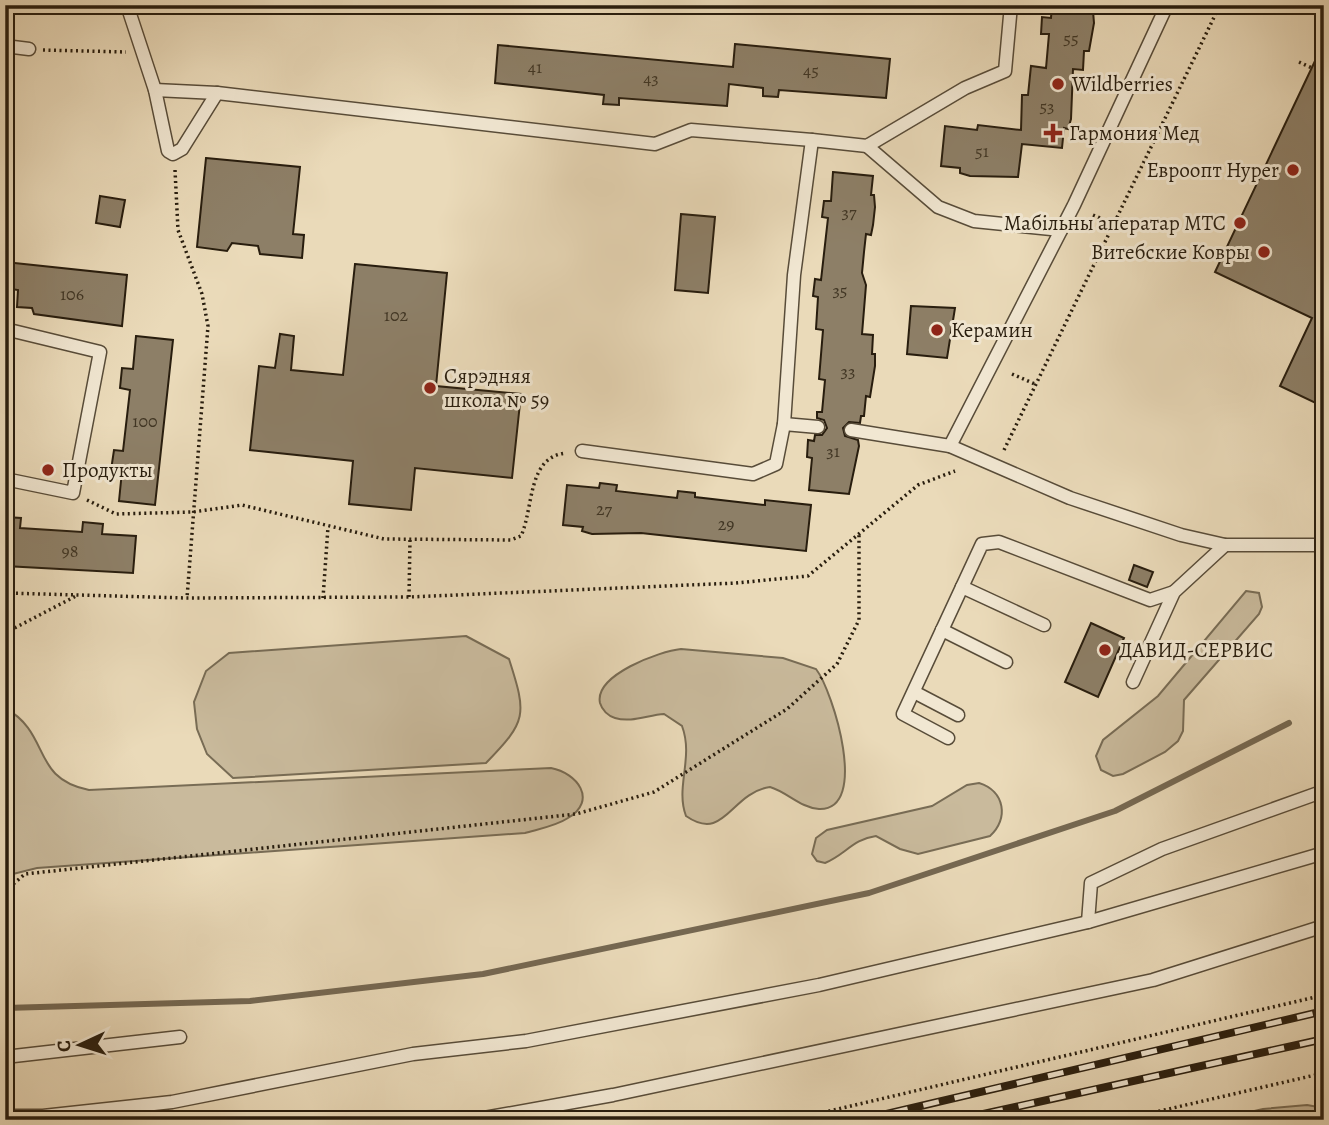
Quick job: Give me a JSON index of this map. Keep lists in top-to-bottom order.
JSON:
{
  "places": {
    "other": [
      "Wildberries",
      "Евроопт Hyper",
      "Мабільны аператар МТС",
      "Витебские Ковры",
      "Керамин",
      "Сярэдняя школа № 59",
      "Продукты",
      "ДАВИД-СЕРВИС"
    ],
    "health": ["Гармония Мед"]
  },
  "house_numbers": [
    "55",
    "41",
    "45",
    "43",
    "53",
    "51",
    "37",
    "35",
    "106",
    "102",
    "33",
    "100",
    "31",
    "27",
    "29",
    "98"
  ],
  "north": "left"
}
